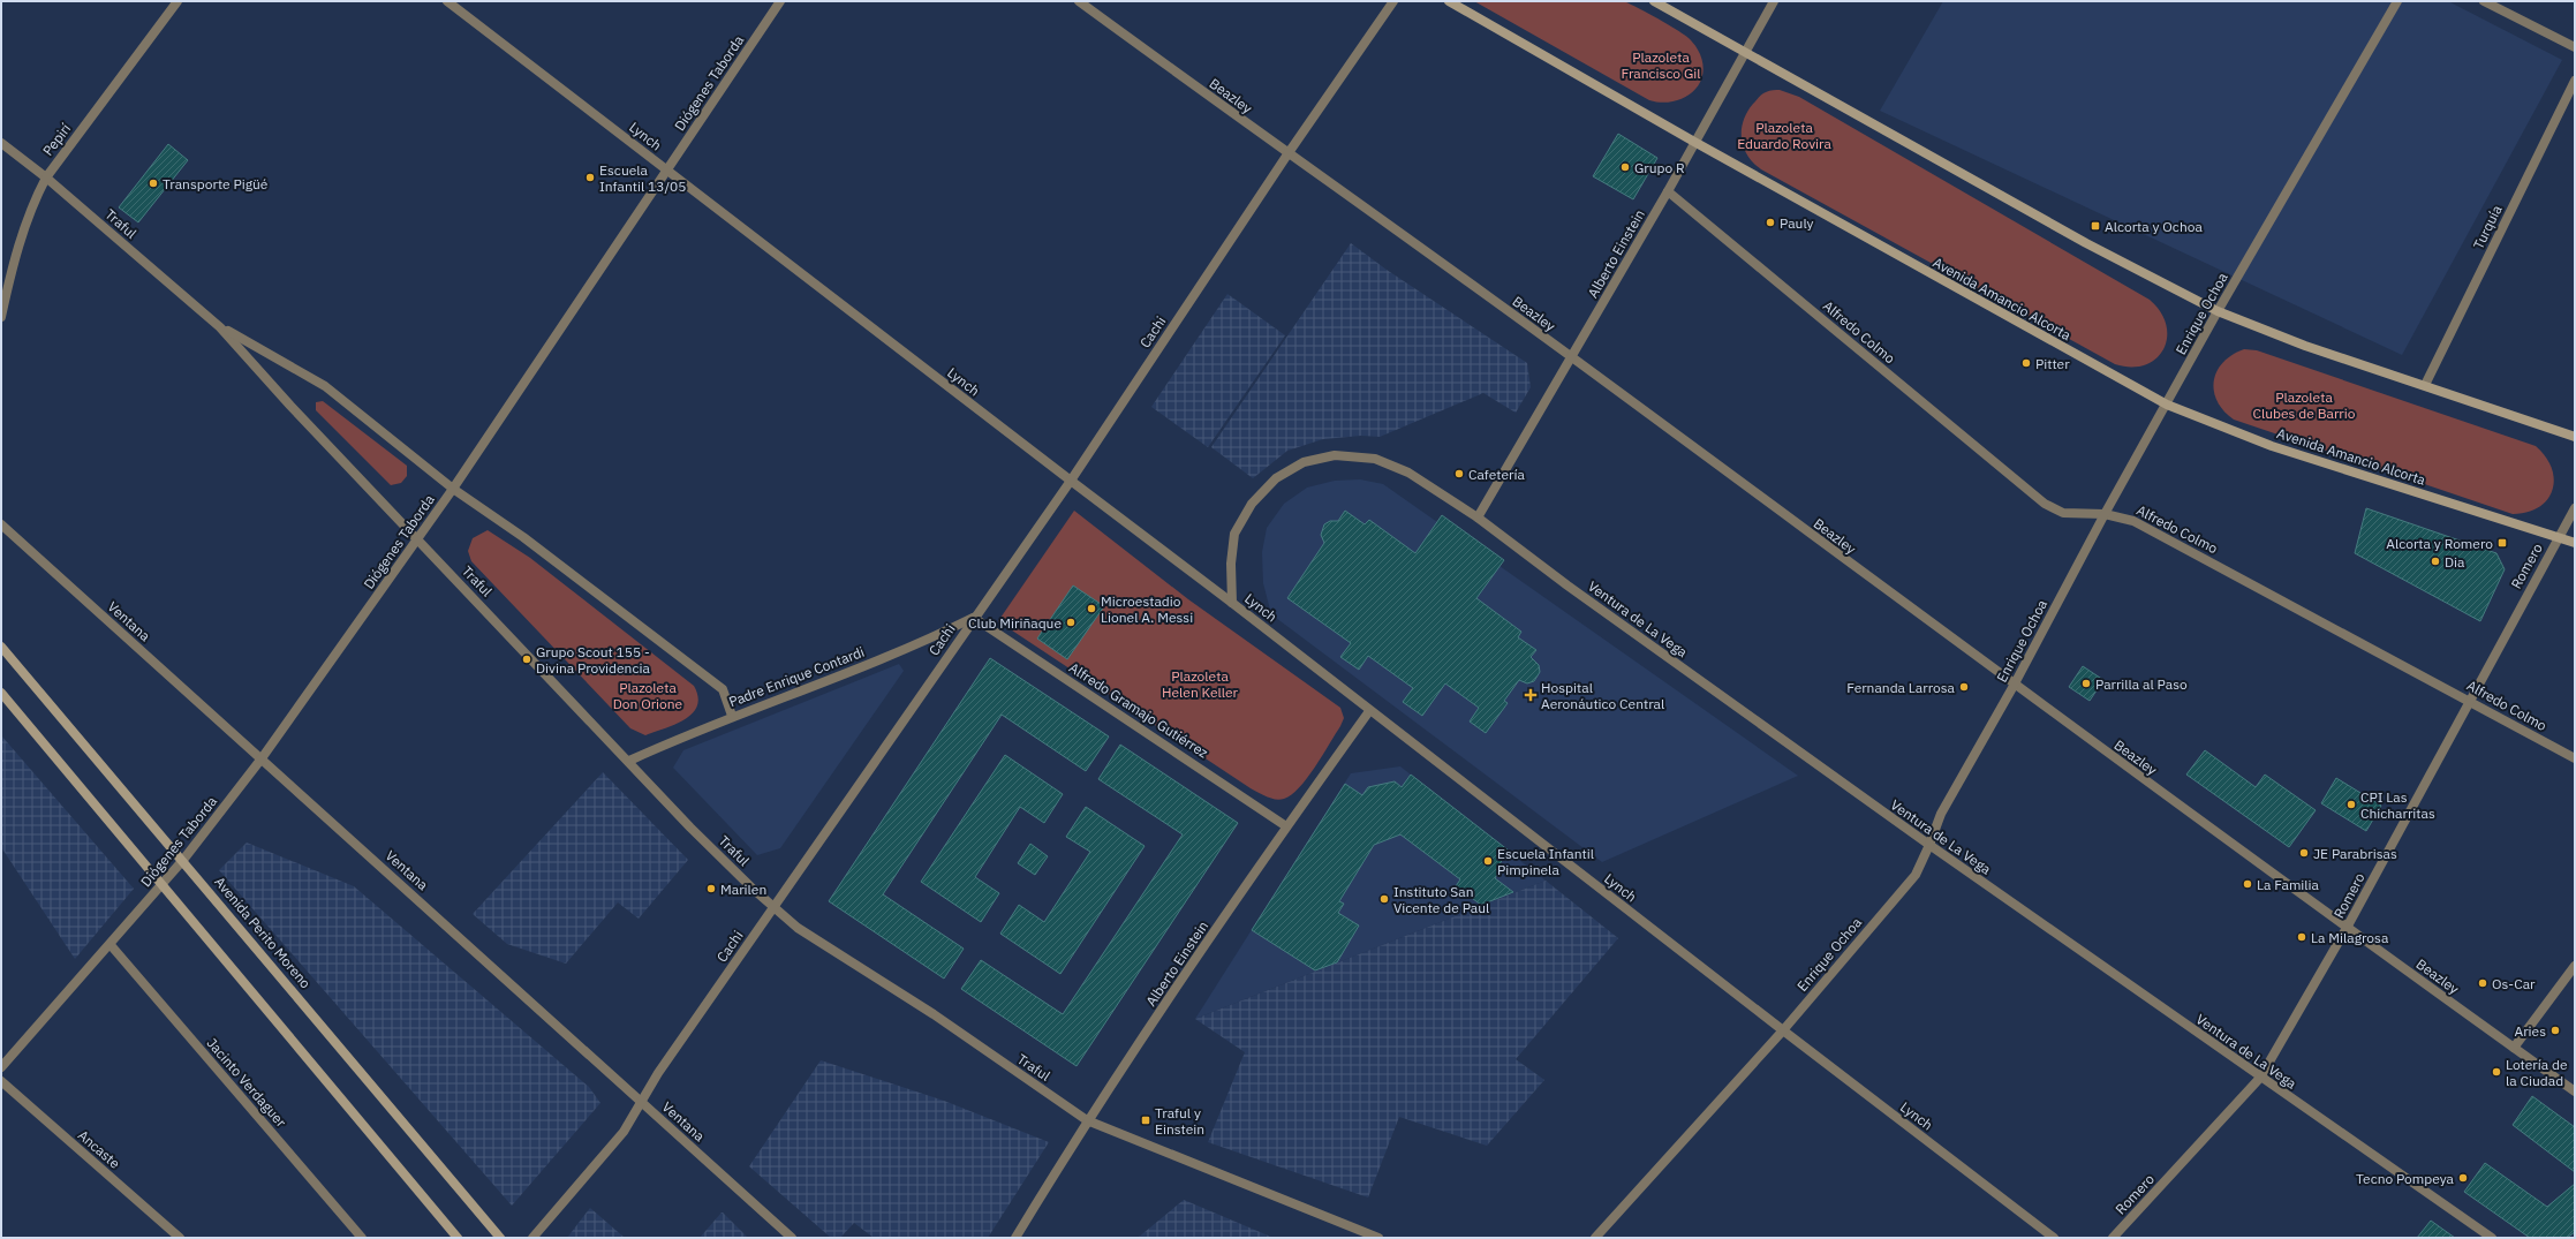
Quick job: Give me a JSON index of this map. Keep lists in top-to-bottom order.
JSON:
{
  "streets": {
    "main road": ["Avenida Amancio Alcorta", "Avenida Perito Moreno"],
    "street": [
      "Diógenes Taborda",
      "Beazley",
      "Lynch",
      "Pepirí",
      "Traful",
      "Turquía",
      "Alberto Einstein",
      "Enrique Ochoa",
      "Cachi",
      "Alfredo Colmo",
      "Romero",
      "Ventura de La Vega",
      "Ventana",
      "Padre Enrique Contardi",
      "Alfredo Gramajo Gutiérrez",
      "Jacinto Verdaguer",
      "Ancaste"
    ]
  },
  "crossings": [
    ["Diógenes Taborda", "Lynch"],
    ["Diógenes Taborda", "Traful"],
    ["Diógenes Taborda", "Ventana"],
    ["Diógenes Taborda", "Avenida Perito Moreno"],
    ["Diógenes Taborda", "Jacinto Verdaguer"],
    ["Beazley", "Alberto Einstein"],
    ["Beazley", "Enrique Ochoa"],
    ["Beazley", "Cachi"],
    ["Beazley", "Romero"],
    ["Lynch", "Alberto Einstein"],
    ["Lynch", "Enrique Ochoa"],
    ["Lynch", "Cachi"],
    ["Lynch", "Ventura de La Vega"],
    ["Pepirí", "Traful"],
    ["Traful", "Alberto Einstein"],
    ["Traful", "Cachi"],
    ["Traful", "Padre Enrique Contardi"],
    ["Alberto Einstein", "Avenida Amancio Alcorta"],
    ["Alberto Einstein", "Alfredo Colmo"],
    ["Alberto Einstein", "Ventura de La Vega"],
    ["Alberto Einstein", "Alfredo Gramajo Gutiérrez"],
    ["Avenida Amancio Alcorta", "Enrique Ochoa"],
    ["Avenida Amancio Alcorta", "Romero"],
    ["Enrique Ochoa", "Alfredo Colmo"],
    ["Enrique Ochoa", "Ventura de La Vega"],
    ["Cachi", "Ventana"],
    ["Cachi", "Padre Enrique Contardi"],
    ["Cachi", "Alfredo Gramajo Gutiérrez"],
    ["Alfredo Colmo", "Romero"],
    ["Romero", "Ventura de La Vega"],
    ["Padre Enrique Contardi", "Alfredo Gramajo Gutiérrez"]
  ],
  "parks": [
    "Plazoleta Francisco Gil",
    "Plazoleta Eduardo Rovira",
    "Plazoleta Clubes de Barrio",
    "Plazoleta Helen Keller",
    "Plazoleta Don Orione"
  ],
  "places": {
    "other": [
      "Grupo R",
      "Escuela Infantil 13/05",
      "Transporte Pigüé",
      "Pauly",
      "Pitter",
      "Cafetería",
      "Dia",
      "Microestadio Lionel A. Messi",
      "Club Miriñaque",
      "Grupo Scout 155 - Divina Providencia",
      "Parrilla al Paso",
      "Fernanda Larrosa",
      "CPI Las Chicharritas",
      "JE Parabrisas",
      "Escuela Infantil Pimpinela",
      "La Familia",
      "Marilen",
      "Instituto San Vicente de Paul",
      "La Milagrosa",
      "Os-Car",
      "Aries",
      "Lotería de la Ciudad",
      "Tecno Pompeya"
    ],
    "transit": ["Alcorta y Ochoa", "Alcorta y Romero", "Traful y Einstein"],
    "health": ["Hospital Aeronáutico Central"]
  }
}
